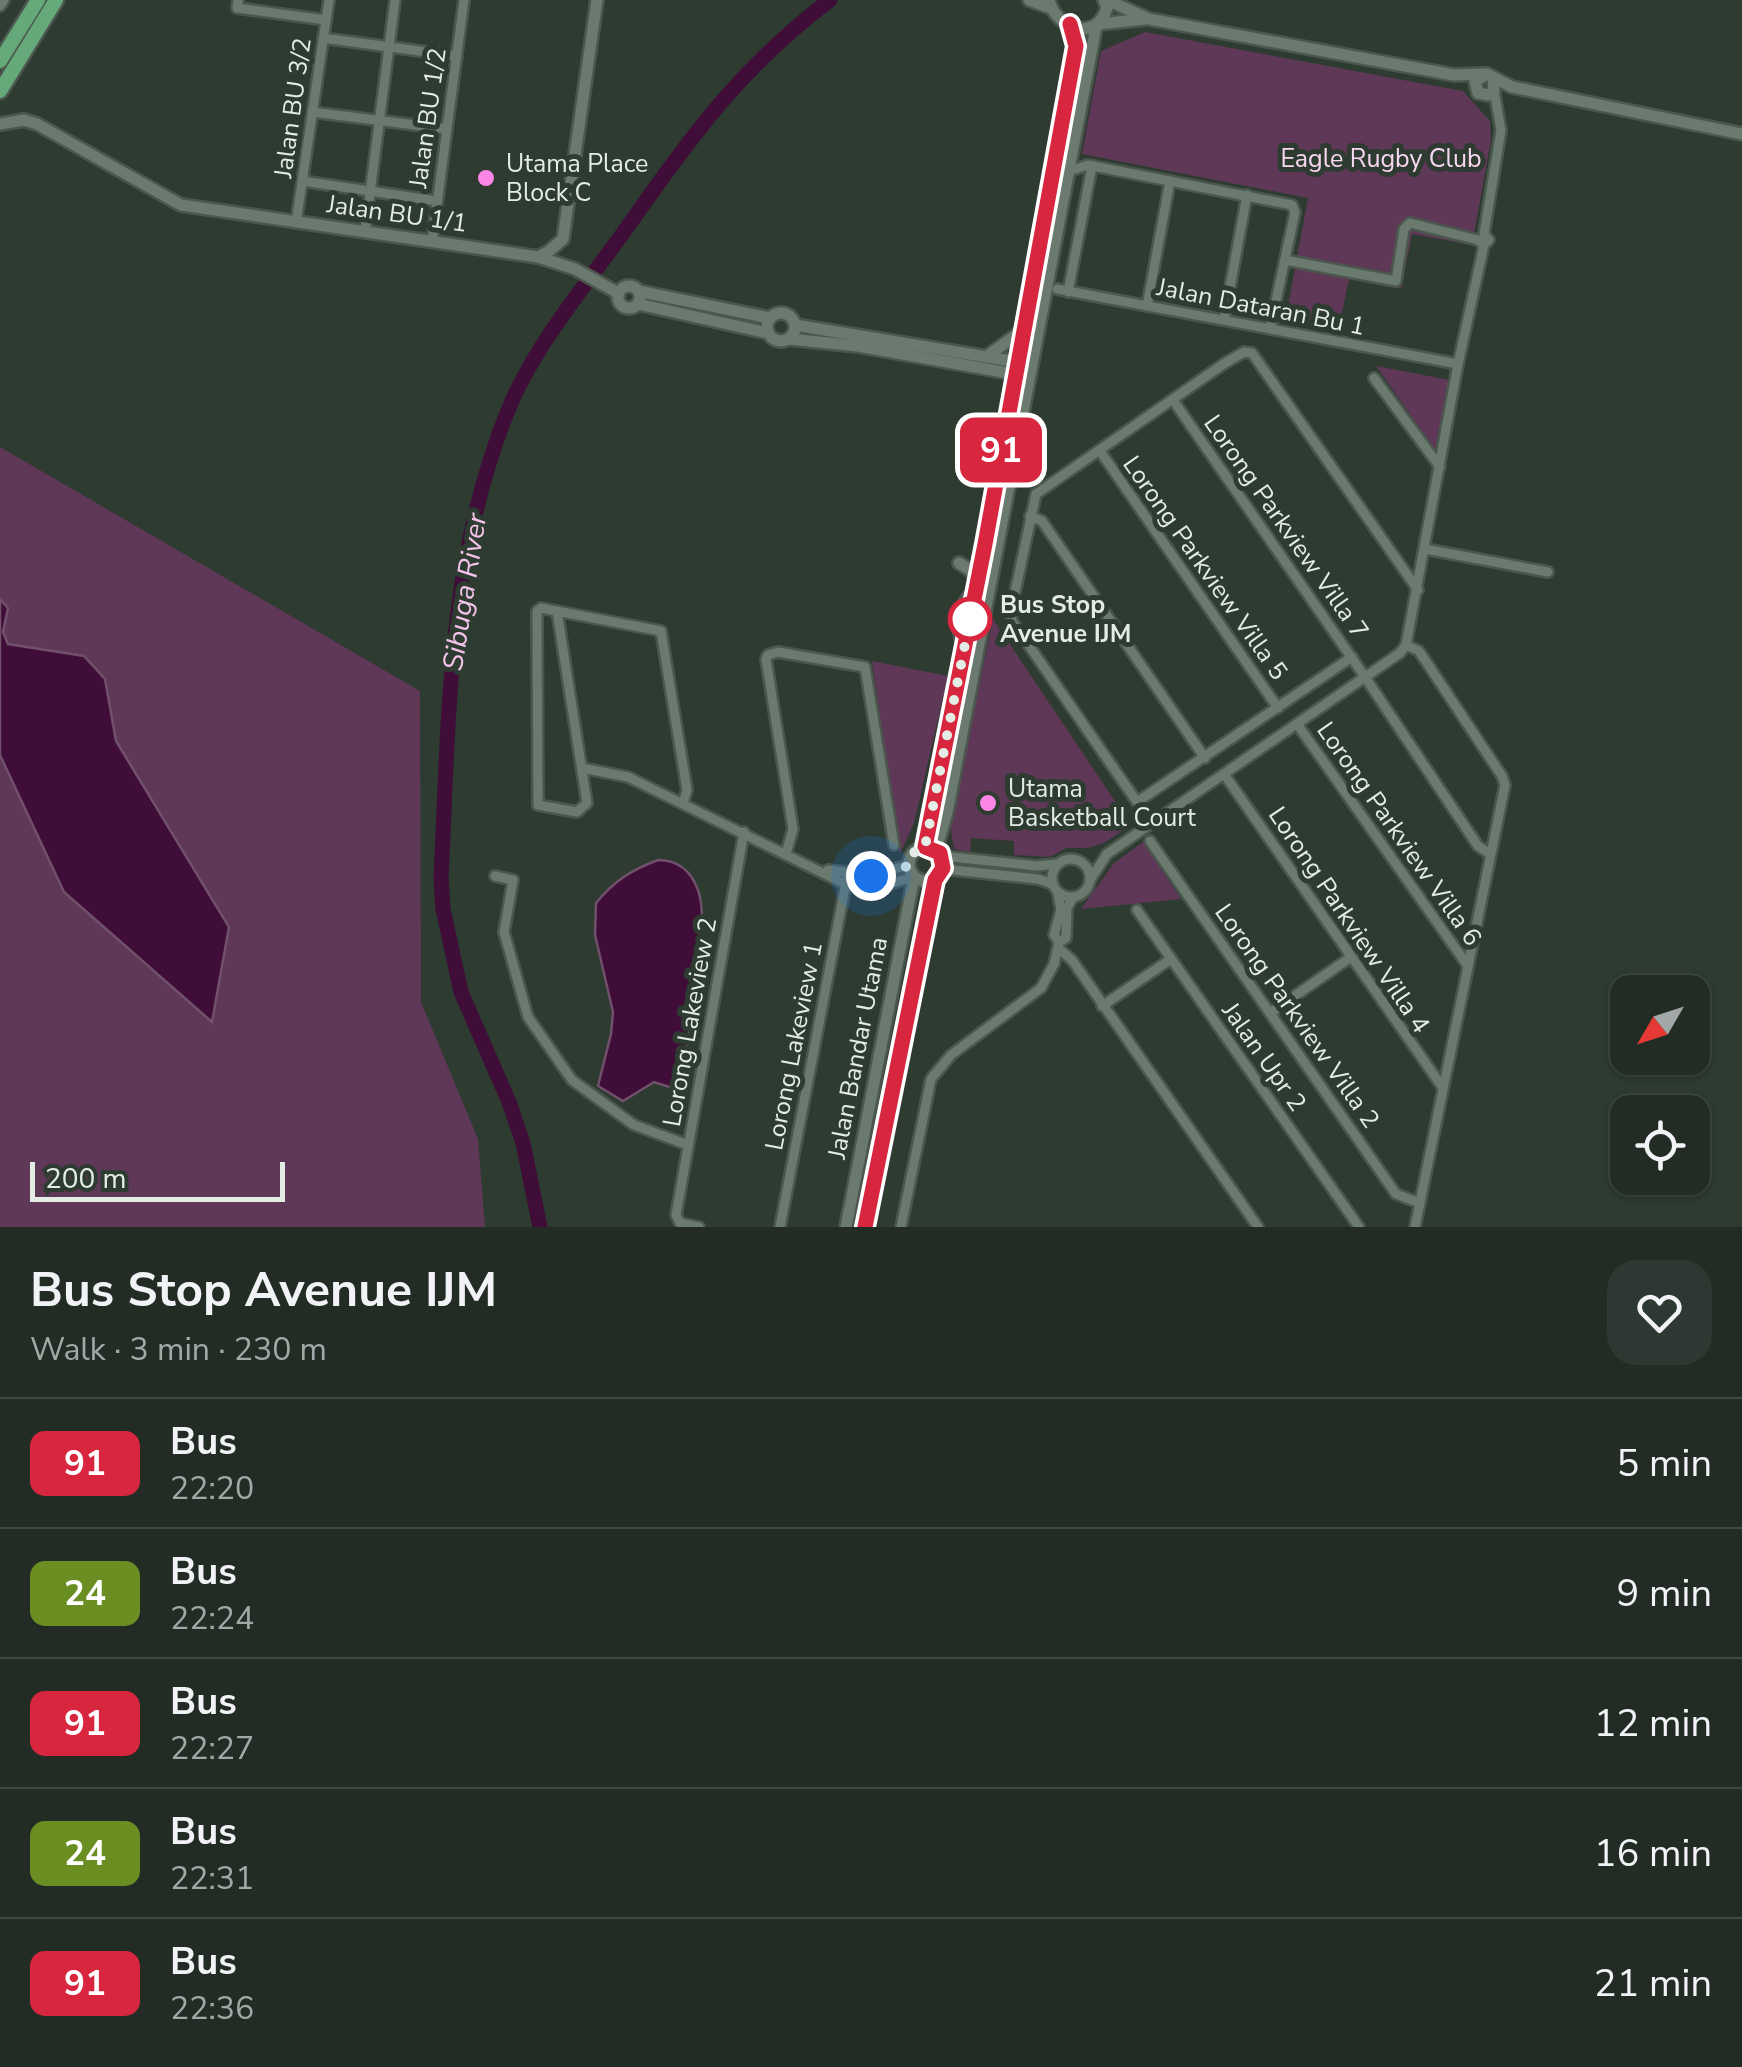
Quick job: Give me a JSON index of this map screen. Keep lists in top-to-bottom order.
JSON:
{
  "streets": {
    "street": [
      "Jalan BU 3/2",
      "Jalan BU 1/2",
      "Jalan BU 1/1",
      "Jalan Dataran Bu 1",
      "Lorong Parkview Villa 7",
      "Lorong Parkview Villa 5",
      "Lorong Parkview Villa 6",
      "Lorong Parkview Villa 4",
      "Lorong Parkview Villa 2",
      "Lorong Lakeview 2",
      "Lorong Lakeview 1",
      "Jalan Bandar Utama",
      "Jalan Upr 2"
    ]
  },
  "crossings": [
    ["Jalan BU 3/2", "Jalan BU 1/1"],
    ["Jalan BU 1/2", "Jalan BU 1/1"]
  ],
  "water": ["Sibuga River"],
  "parks": ["Eagle Rugby Club"],
  "places": ["Utama Place Block C", "Bus Stop Avenue IJM", "Utama Basketball Court"],
  "lines": ["bus line 91"],
  "scale_bar": "200 m",
  "north": "bottom left",
  "page": {
    "on_map": "91",
    "scale": "200 m",
    "heading": ["Bus Stop Avenue IJM", "Walk · 3 min · 230 m"],
    "list": [
      {
        "mark": "91",
        "name": "Bus",
        "note": "22:20",
        "value": "5 min"
      },
      {
        "mark": "24",
        "name": "Bus",
        "note": "22:24",
        "value": "9 min"
      },
      {
        "mark": "91",
        "name": "Bus",
        "note": "22:27",
        "value": "12 min"
      },
      {
        "mark": "24",
        "name": "Bus",
        "note": "22:31",
        "value": "16 min"
      },
      {
        "mark": "91",
        "name": "Bus",
        "note": "22:36",
        "value": "21 min"
      }
    ]
  }
}
